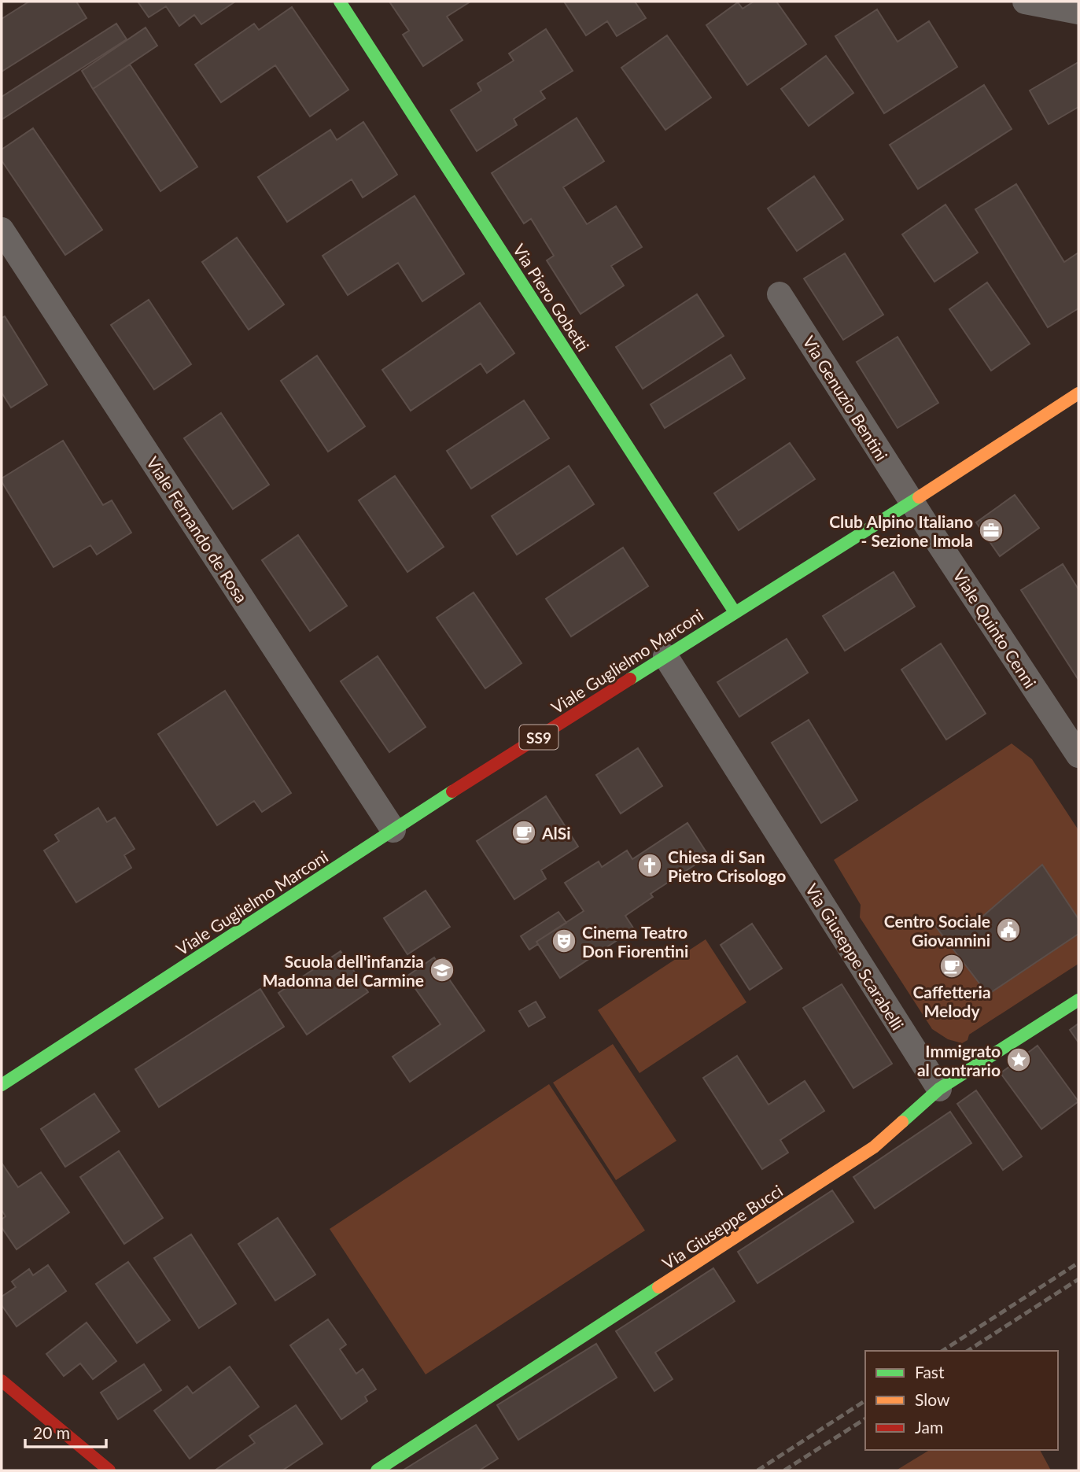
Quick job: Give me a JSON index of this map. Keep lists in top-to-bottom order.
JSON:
{
  "streets": {
    "street": [
      "Via Piero Gobetti",
      "Via Genuzio Bentini",
      "Viale Fernando de Rosa",
      "Viale Quinto Cenni",
      "Viale Guglielmo Marconi",
      "SS9",
      "Via Giuseppe Scarabelli",
      "Via Giuseppe Bucci"
    ]
  },
  "crossings": [
    ["Via Piero Gobetti", "Viale Guglielmo Marconi"],
    ["Via Genuzio Bentini", "Viale Quinto Cenni"],
    ["Via Genuzio Bentini", "Viale Guglielmo Marconi"],
    ["Viale Fernando de Rosa", "Viale Guglielmo Marconi"],
    ["Viale Quinto Cenni", "Viale Guglielmo Marconi"],
    ["Viale Guglielmo Marconi", "Via Giuseppe Scarabelli"],
    ["Via Giuseppe Scarabelli", "Via Giuseppe Bucci"]
  ],
  "places": {
    "office": ["Club Alpino Italiano - Sezione Imola"],
    "cafe": ["AlSi", "Caffetteria Melody"],
    "church": ["Chiesa di San Pietro Crisologo"],
    "public building": ["Centro Sociale Giovannini"],
    "theatre": ["Cinema Teatro Don Fiorentini"],
    "school or university": ["Scuola dell'infanzia Madonna del Carmine"],
    "place": ["Immigrato al contrario"]
  },
  "legend": ["Fast", "Slow", "Jam"],
  "scale_bar": "20 m"
}
